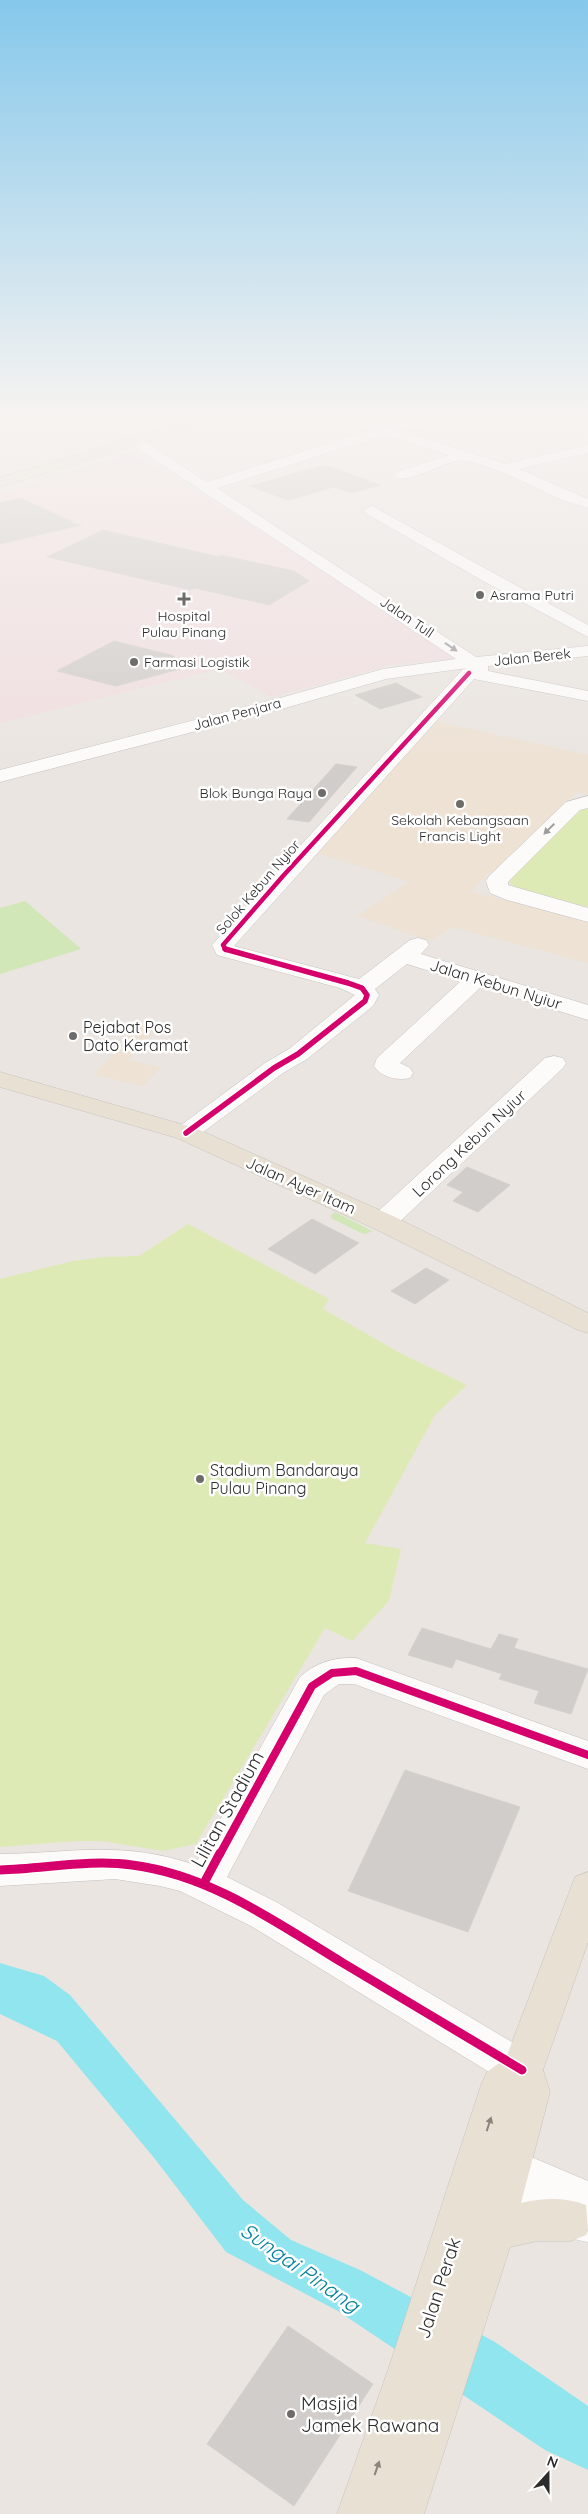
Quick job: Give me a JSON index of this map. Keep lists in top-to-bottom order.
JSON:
{
  "streets": {
    "main road": ["Jalan Ayer Itam", "Jalan Perak"],
    "street": [
      "Jalan Tull",
      "Jalan Berek",
      "Jalan Penjara",
      "Solok Kebun Nyior",
      "Jalan Kebun Nyiur",
      "Lorong Kebun Nyiur",
      "Lilitan Stadium"
    ]
  },
  "crossings": [
    ["Jalan Tull", "Jalan Berek"],
    ["Jalan Tull", "Jalan Penjara"],
    ["Jalan Tull", "Solok Kebun Nyior"],
    ["Jalan Berek", "Jalan Penjara"],
    ["Jalan Berek", "Solok Kebun Nyior"],
    ["Jalan Penjara", "Solok Kebun Nyior"],
    ["Lorong Kebun Nyiur", "Jalan Ayer Itam"],
    ["Lilitan Stadium", "Jalan Perak"]
  ],
  "water": ["Sungai Pinang"],
  "places": {
    "other": [
      "Asrama Putri",
      "Farmasi Logistik",
      "Blok Bunga Raya",
      "Sekolah Kebangsaan Francis Light",
      "Pejabat Pos Dato Keramat",
      "Stadium Bandaraya Pulau Pinang",
      "Masjid Jamek Rawana"
    ],
    "health": ["Hospital Pulau Pinang"]
  },
  "north": "top"
}
